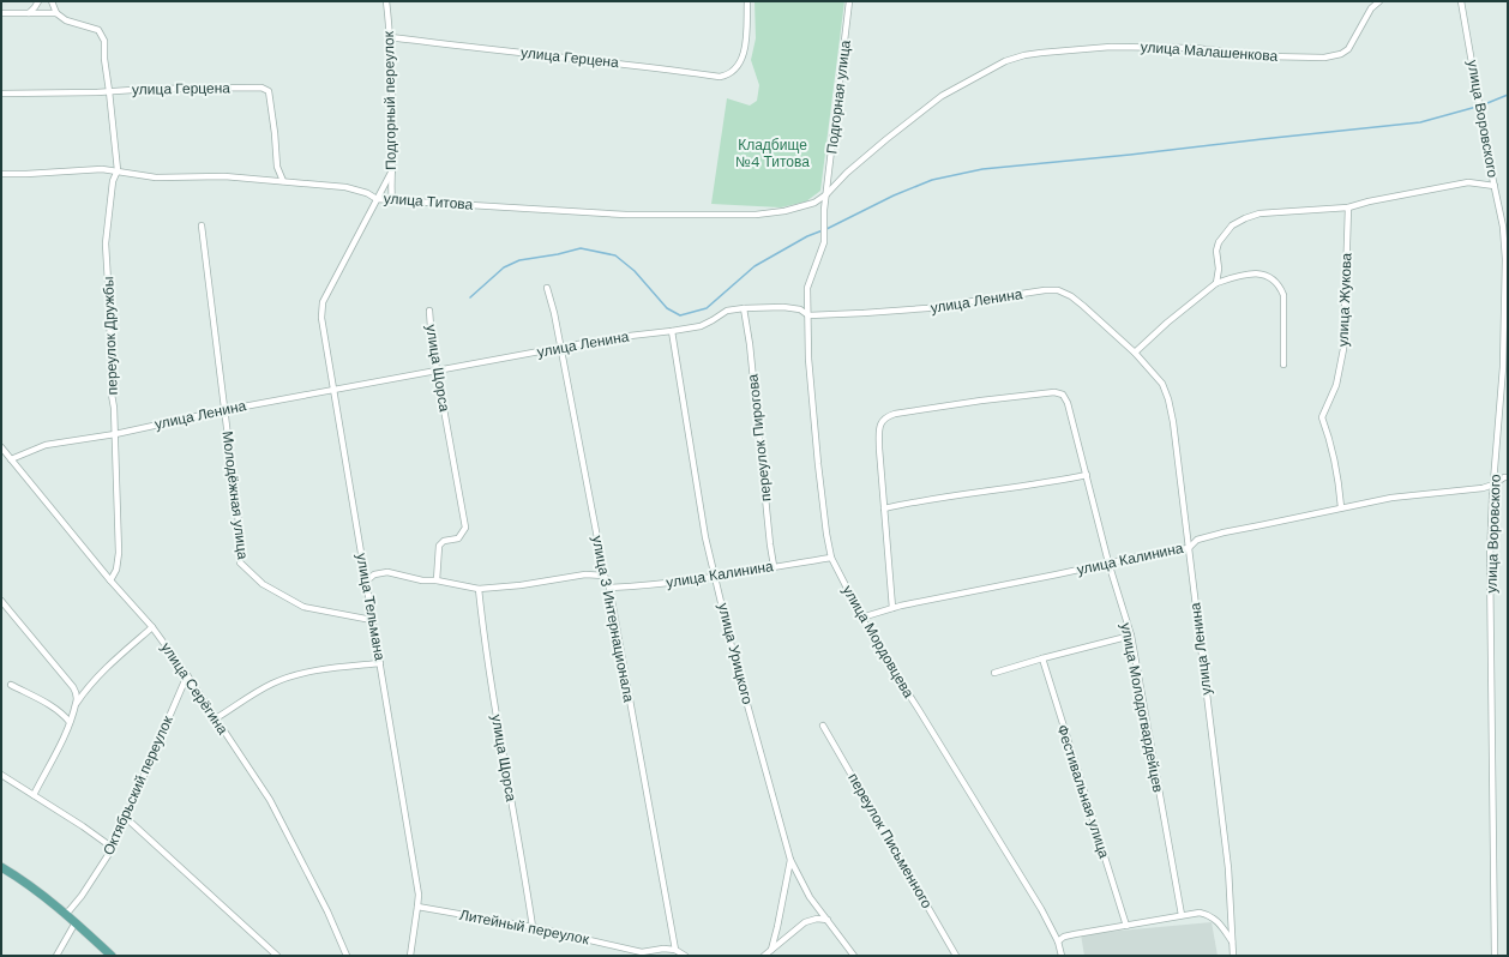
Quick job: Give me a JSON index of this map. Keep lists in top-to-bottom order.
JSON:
{
  "streets": {
    "street": [
      "улица Малашенкова",
      "улица Герцена",
      "Подгорная улица",
      "Подгорный переулок",
      "улица Воровского",
      "улица Титова",
      "улица Жукова",
      "улица Ленина",
      "переулок Дружбы",
      "улица Щорса",
      "переулок Пирогова",
      "Молодёжная улица",
      "улица Калинина",
      "улица Тельмана",
      "улица 3 Интернационала",
      "улица Мордовцева",
      "улица Урицкого",
      "улица Серёгина",
      "улица Молодогвардейцев",
      "Октябрьский переулок",
      "Фестивальная улица",
      "переулок Письменного",
      "Литейный переулок"
    ]
  },
  "crossings": [
    ["улица Малашенкова", "Подгорная улица"],
    ["улица Малашенкова", "улица Титова"],
    ["улица Малашенкова", "улица Мордовцева"],
    ["улица Герцена", "Подгорный переулок"],
    ["улица Герцена", "улица Титова"],
    ["улица Герцена", "переулок Дружбы"],
    ["Подгорная улица", "улица Титова"],
    ["Подгорная улица", "улица Мордовцева"],
    ["Подгорный переулок", "улица Титова"],
    ["Подгорный переулок", "улица Тельмана"],
    ["улица Воровского", "улица Калинина"],
    ["улица Титова", "переулок Дружбы"],
    ["улица Титова", "улица Тельмана"],
    ["улица Титова", "улица Мордовцева"],
    ["улица Жукова", "улица Калинина"],
    ["улица Ленина", "переулок Дружбы"],
    ["улица Ленина", "улица Щорса"],
    ["улица Ленина", "переулок Пирогова"],
    ["улица Ленина", "Молодёжная улица"],
    ["улица Ленина", "улица Калинина"],
    ["улица Ленина", "улица Тельмана"],
    ["улица Ленина", "улица 3 Интернационала"],
    ["улица Ленина", "улица Мордовцева"],
    ["улица Ленина", "улица Урицкого"],
    ["улица Ленина", "улица Серёгина"],
    ["переулок Дружбы", "улица Серёгина"],
    ["улица Щорса", "Литейный переулок"],
    ["переулок Пирогова", "улица Калинина"],
    ["Молодёжная улица", "улица Тельмана"],
    ["улица Калинина", "улица 3 Интернационала"],
    ["улица Калинина", "улица Мордовцева"],
    ["улица Калинина", "улица Урицкого"],
    ["улица Калинина", "улица Молодогвардейцев"],
    ["улица Тельмана", "Литейный переулок"],
    ["улица 3 Интернационала", "Литейный переулок"],
    ["улица Серёгина", "Октябрьский переулок"]
  ],
  "parks": ["Кладбище №4 Титова"]
}
